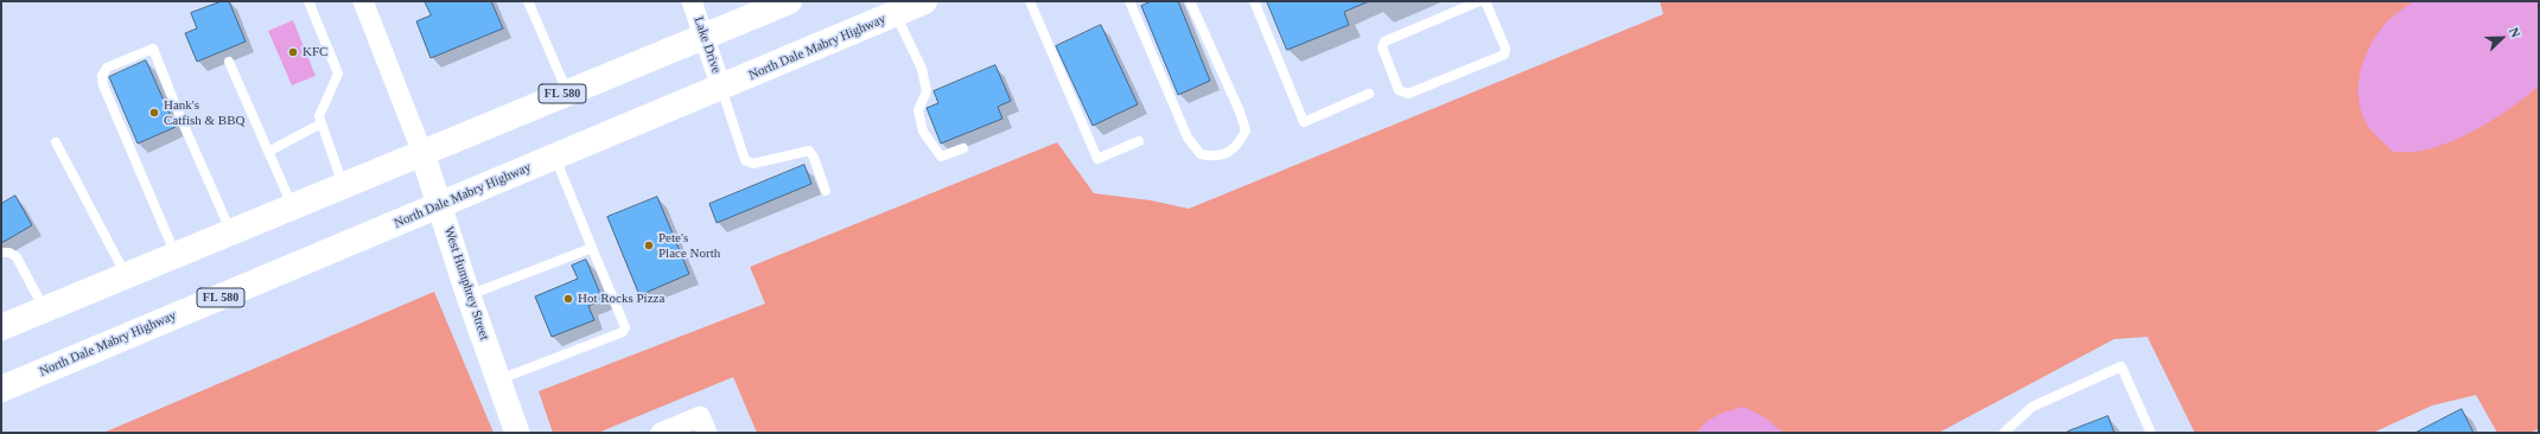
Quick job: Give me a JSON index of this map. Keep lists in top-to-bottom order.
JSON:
{
  "streets": {
    "main road": ["North Dale Mabry Highway", "FL 580"],
    "street": ["Lake Drive", "West Humphrey Street"]
  },
  "crossings": [
    ["Lake Drive", "North Dale Mabry Highway"],
    ["Lake Drive", "FL 580"],
    ["North Dale Mabry Highway", "West Humphrey Street"],
    ["FL 580", "West Humphrey Street"]
  ],
  "places": [
    "KFC",
    "Hank's Catfish & BBQ",
    "Pete's Place North",
    "Hot Rocks Pizza"
  ],
  "north": "top right"
}
